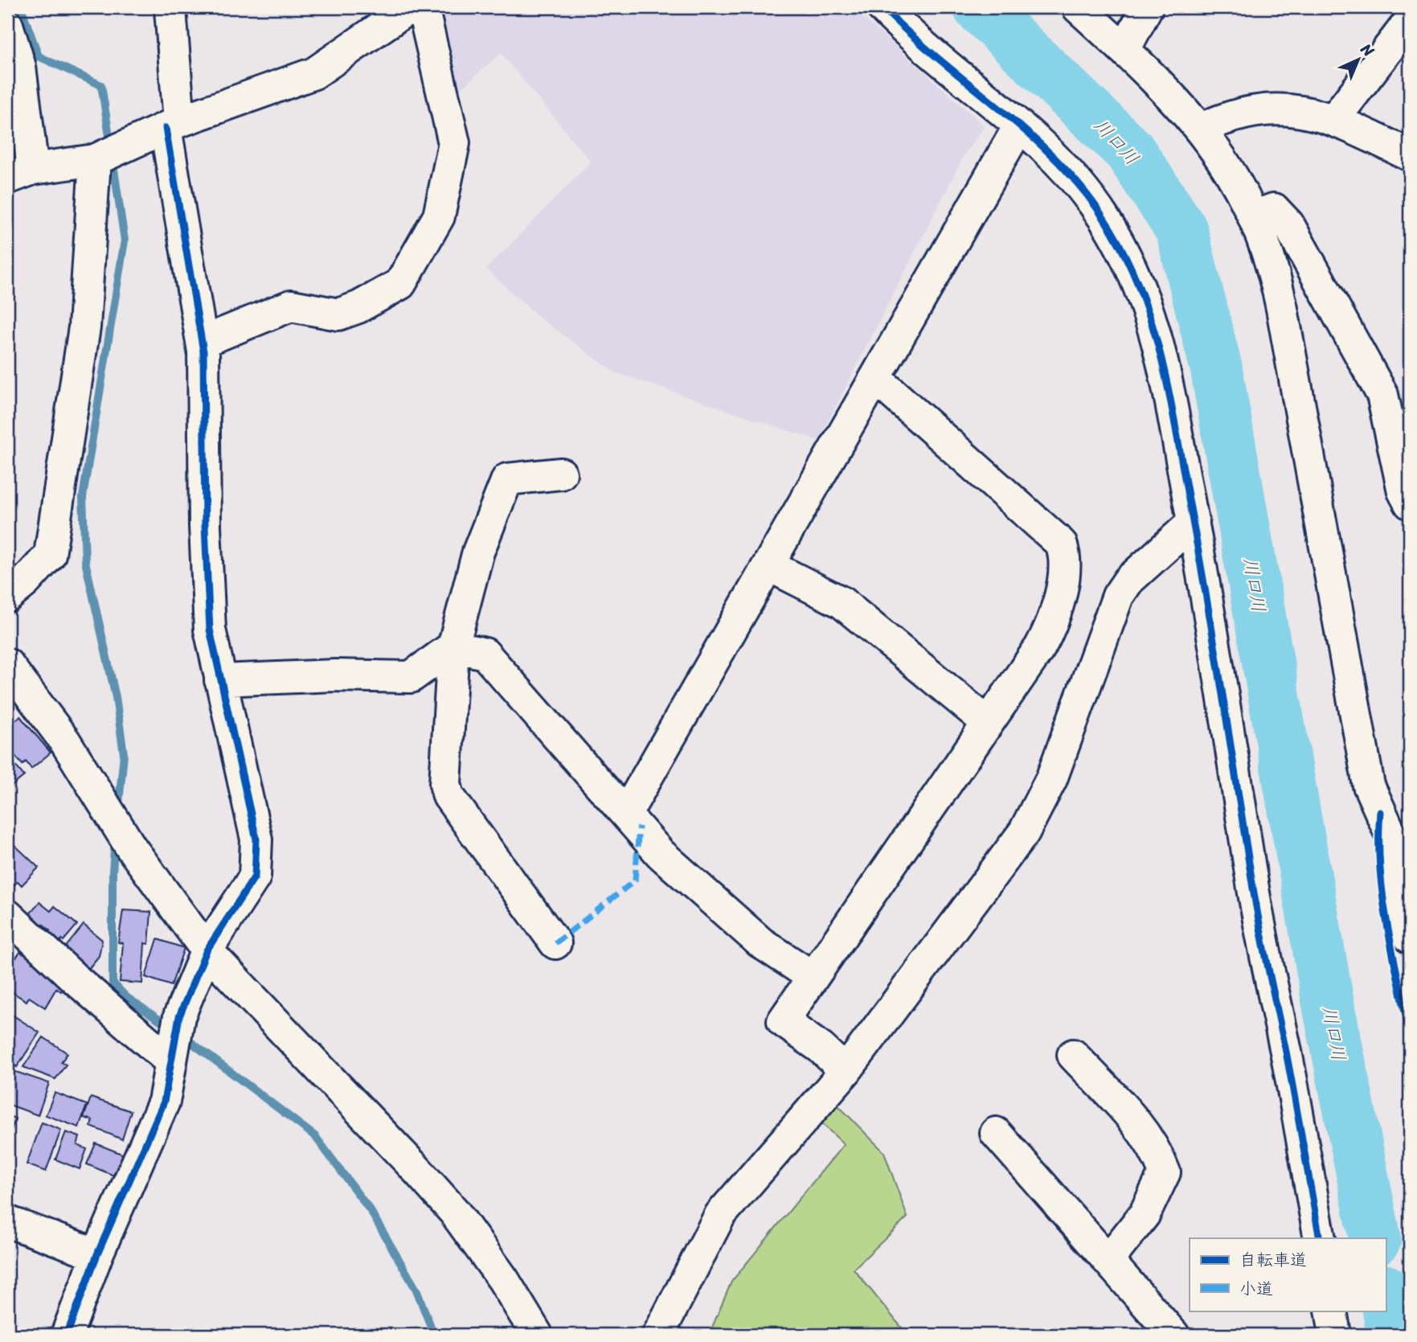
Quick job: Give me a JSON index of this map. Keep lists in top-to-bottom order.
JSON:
{
  "water": ["川口川"],
  "legend": ["自転車道", "小道"],
  "north": "top right"
}
